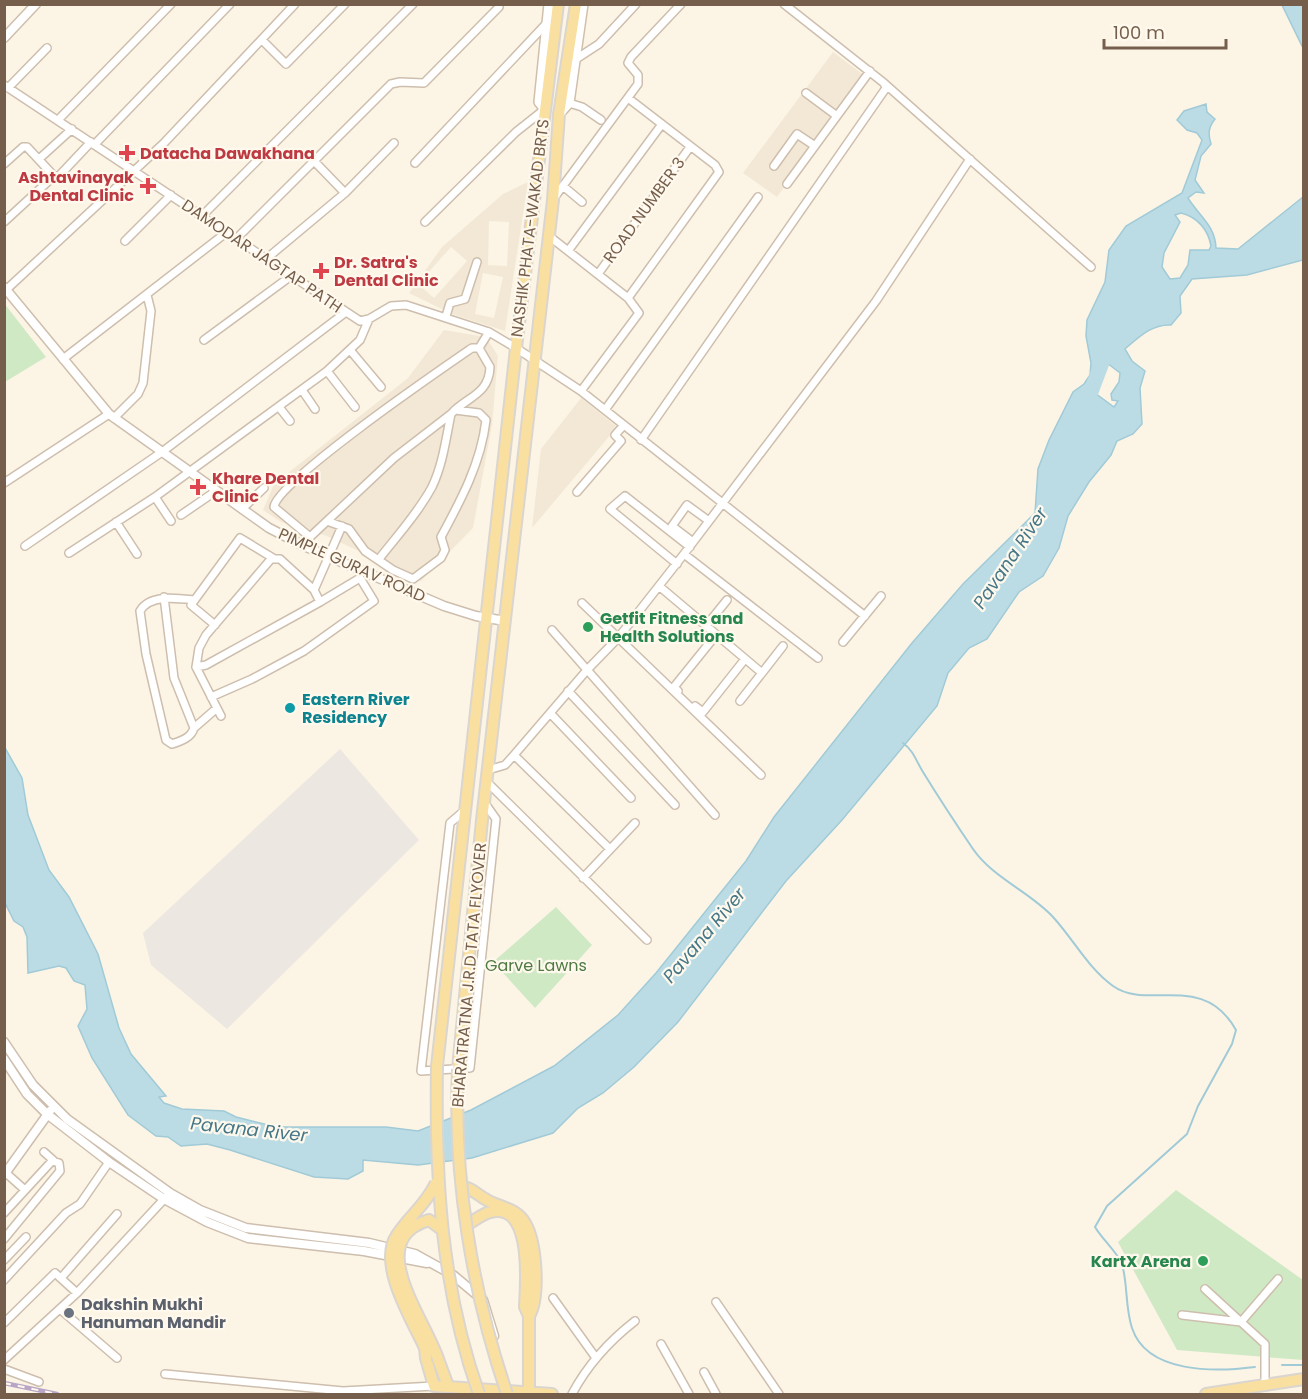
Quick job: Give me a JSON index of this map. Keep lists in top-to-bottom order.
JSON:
{
  "streets": {
    "main road": ["NASHIK PHATA-WAKAD BRTS", "BHARATRATNA J.R.D TATA FLYOVER"],
    "street": ["ROAD NUMBER 3", "DAMODAR JAGTAP PATH", "PIMPLE GURAV ROAD"]
  },
  "crossings": [
    ["NASHIK PHATA-WAKAD BRTS", "PIMPLE GURAV ROAD"],
    ["NASHIK PHATA-WAKAD BRTS", "BHARATRATNA J.R.D TATA FLYOVER"],
    ["PIMPLE GURAV ROAD", "BHARATRATNA J.R.D TATA FLYOVER"]
  ],
  "water": ["Pavana River"],
  "parks": ["Garve Lawns"],
  "places": {
    "health": [
      "Datacha Dawakhana",
      "Ashtavinayak Dental Clinic",
      "Dr. Satra's Dental Clinic",
      "Khare Dental Clinic"
    ],
    "other": [
      "Getfit Fitness and Health Solutions",
      "Eastern River Residency",
      "KartX Arena",
      "Dakshin Mukhi Hanuman Mandir"
    ]
  },
  "scale_bar": "100 m"
}
